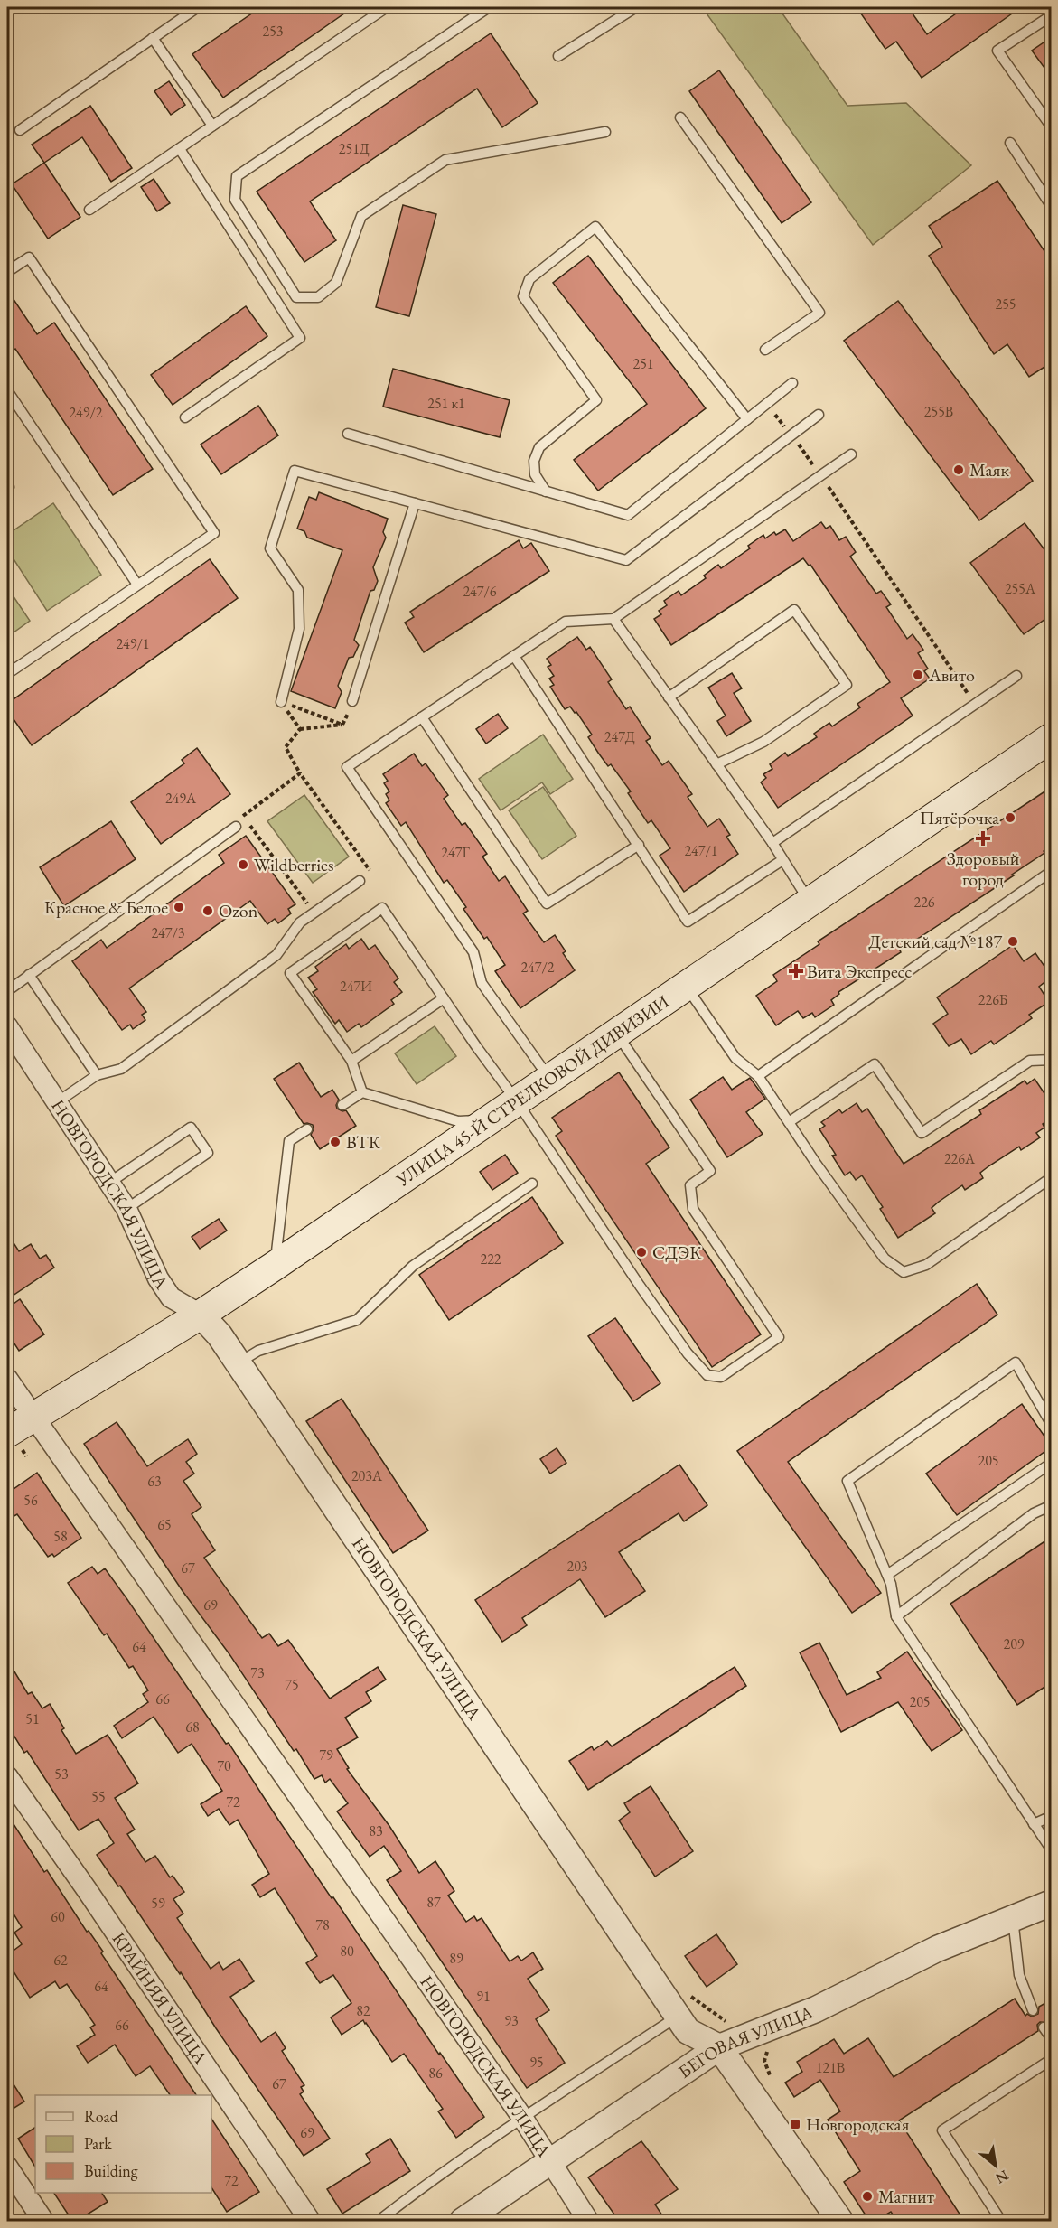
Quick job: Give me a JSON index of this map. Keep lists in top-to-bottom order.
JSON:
{
  "streets": {
    "main road": ["УЛИЦА 45-Й СТРЕЛКОВОЙ ДИВИЗИИ"],
    "street": ["НОВГОРОДСКАЯ УЛИЦА", "КРАЙНЯЯ УЛИЦА", "БЕГОВАЯ УЛИЦА"]
  },
  "crossings": [
    ["УЛИЦА 45-Й СТРЕЛКОВОЙ ДИВИЗИИ", "НОВГОРОДСКАЯ УЛИЦА"],
    ["НОВГОРОДСКАЯ УЛИЦА", "БЕГОВАЯ УЛИЦА"]
  ],
  "places": {
    "other": [
      "Маяк",
      "Авито",
      "Пятёрочка",
      "Wildberries",
      "Красное & Белое",
      "Ozon",
      "Детский сад №187",
      "ВТК",
      "СДЭК",
      "Магнит"
    ],
    "health": ["Здоровый город", "Вита Экспресс"],
    "transit": ["Новгородская"]
  },
  "house_numbers": [
    "253",
    "251Д",
    "255",
    "251",
    "251 к1",
    "255В",
    "249/2",
    "255А",
    "247/6",
    "249/1",
    "247Д",
    "249А",
    "247/1",
    "247Г",
    "226",
    "247/3",
    "247/2",
    "247И",
    "226Б",
    "226А",
    "222",
    "205",
    "203А",
    "63",
    "56",
    "65",
    "58",
    "203",
    "67",
    "69",
    "209",
    "64",
    "73",
    "75",
    "66",
    "205",
    "51",
    "68",
    "79",
    "70",
    "53",
    "55",
    "72",
    "83",
    "87",
    "59",
    "60",
    "78",
    "80",
    "89",
    "62",
    "64",
    "91",
    "82",
    "93",
    "66",
    "95",
    "121В",
    "86",
    "67",
    "69",
    "72"
  ],
  "legend": ["Road", "Park", "Building"],
  "north": "bottom right"
}
